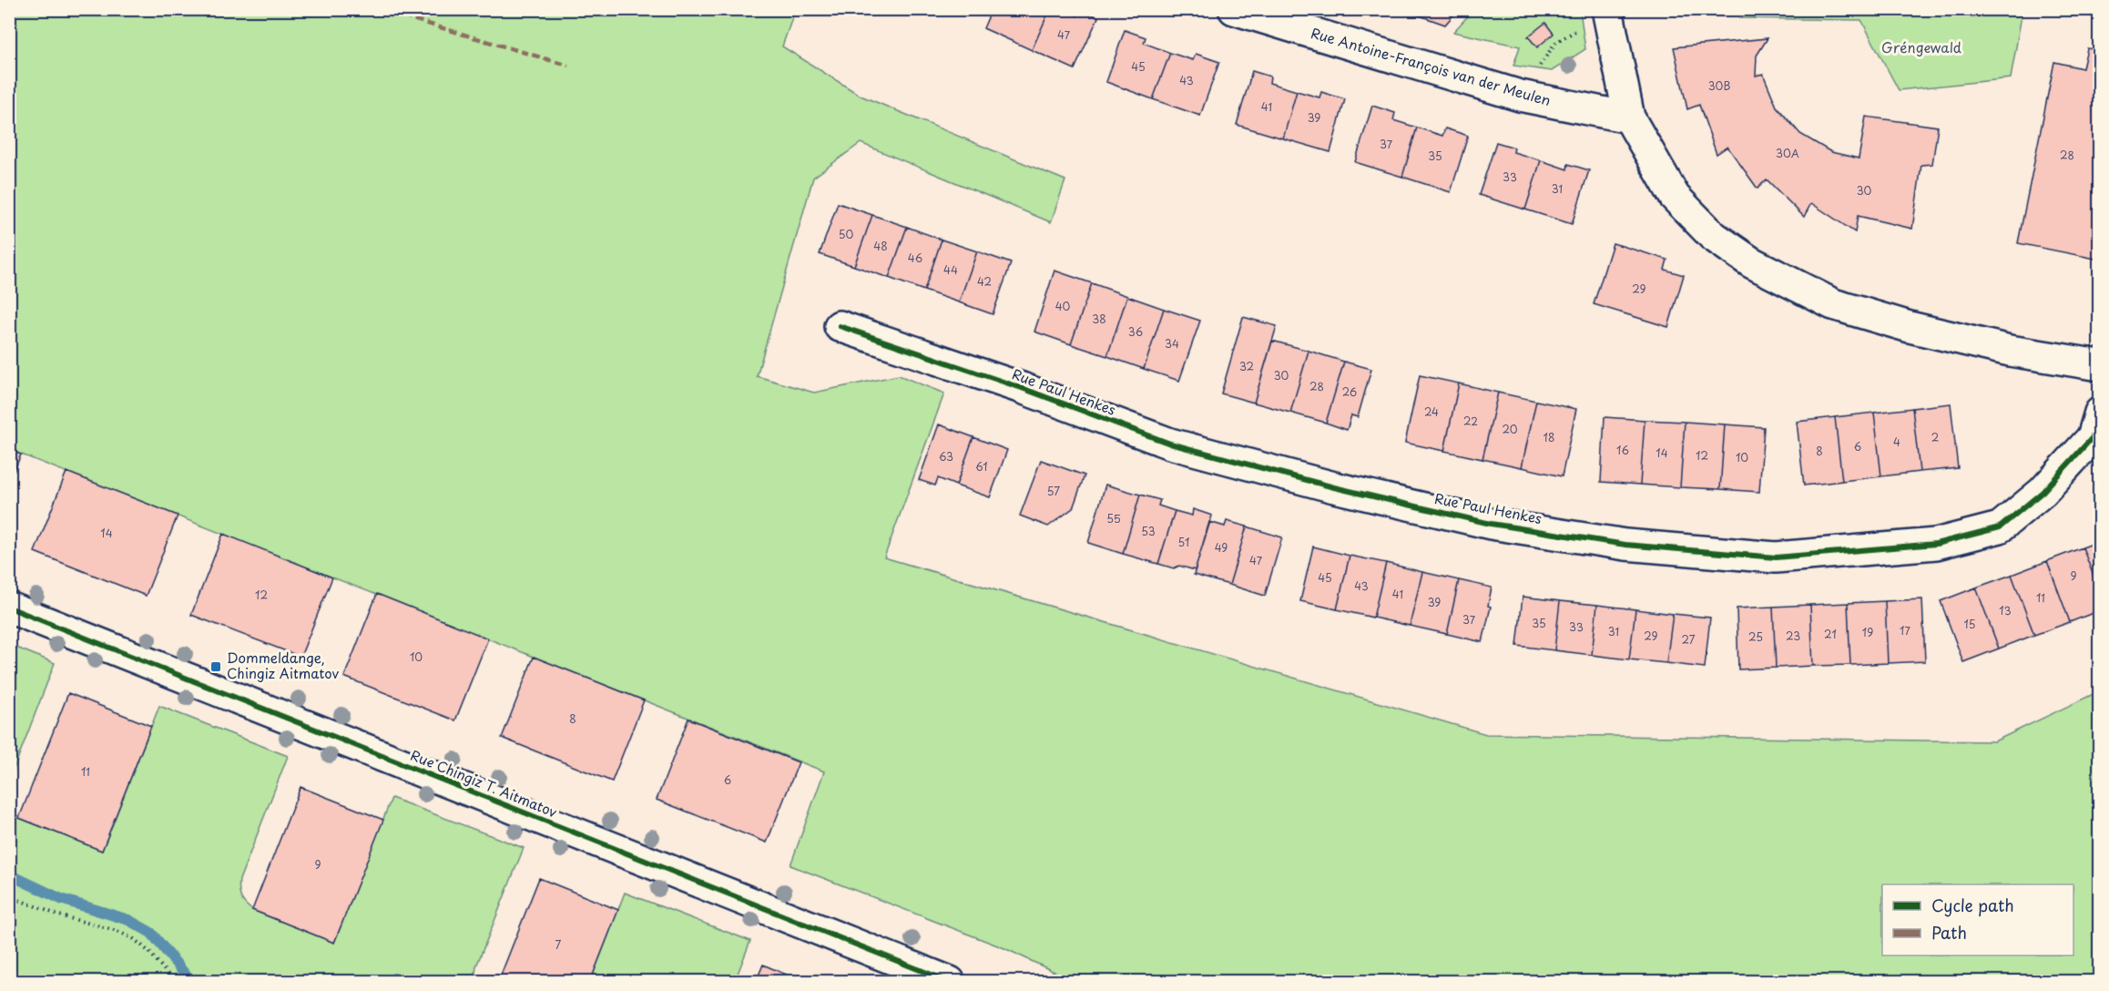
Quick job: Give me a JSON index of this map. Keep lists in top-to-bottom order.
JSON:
{
  "streets": {
    "street": ["Rue Antoine-François van der Meulen", "Rue Paul Henkes", "Rue Chingiz T. Aitmatov"]
  },
  "parks": ["Gréngewald"],
  "places": {
    "transit": ["Dommeldange, Chingiz Aitmatov"]
  },
  "house_numbers": [
    "47",
    "45",
    "43",
    "30B",
    "41",
    "39",
    "37",
    "30A",
    "28",
    "35",
    "33",
    "31",
    "30",
    "50",
    "48",
    "46",
    "44",
    "42",
    "29",
    "40",
    "38",
    "36",
    "34",
    "32",
    "30",
    "28",
    "26",
    "24",
    "22",
    "20",
    "18",
    "2",
    "4",
    "6",
    "16",
    "8",
    "14",
    "12",
    "63",
    "10",
    "61",
    "57",
    "55",
    "53",
    "14",
    "51",
    "49",
    "47",
    "9",
    "45",
    "43",
    "41",
    "12",
    "11",
    "39",
    "13",
    "37",
    "35",
    "15",
    "33",
    "17",
    "31",
    "19",
    "21",
    "29",
    "23",
    "25",
    "27",
    "10",
    "8",
    "11",
    "6",
    "9",
    "7"
  ],
  "legend": ["Cycle path", "Path"]
}
